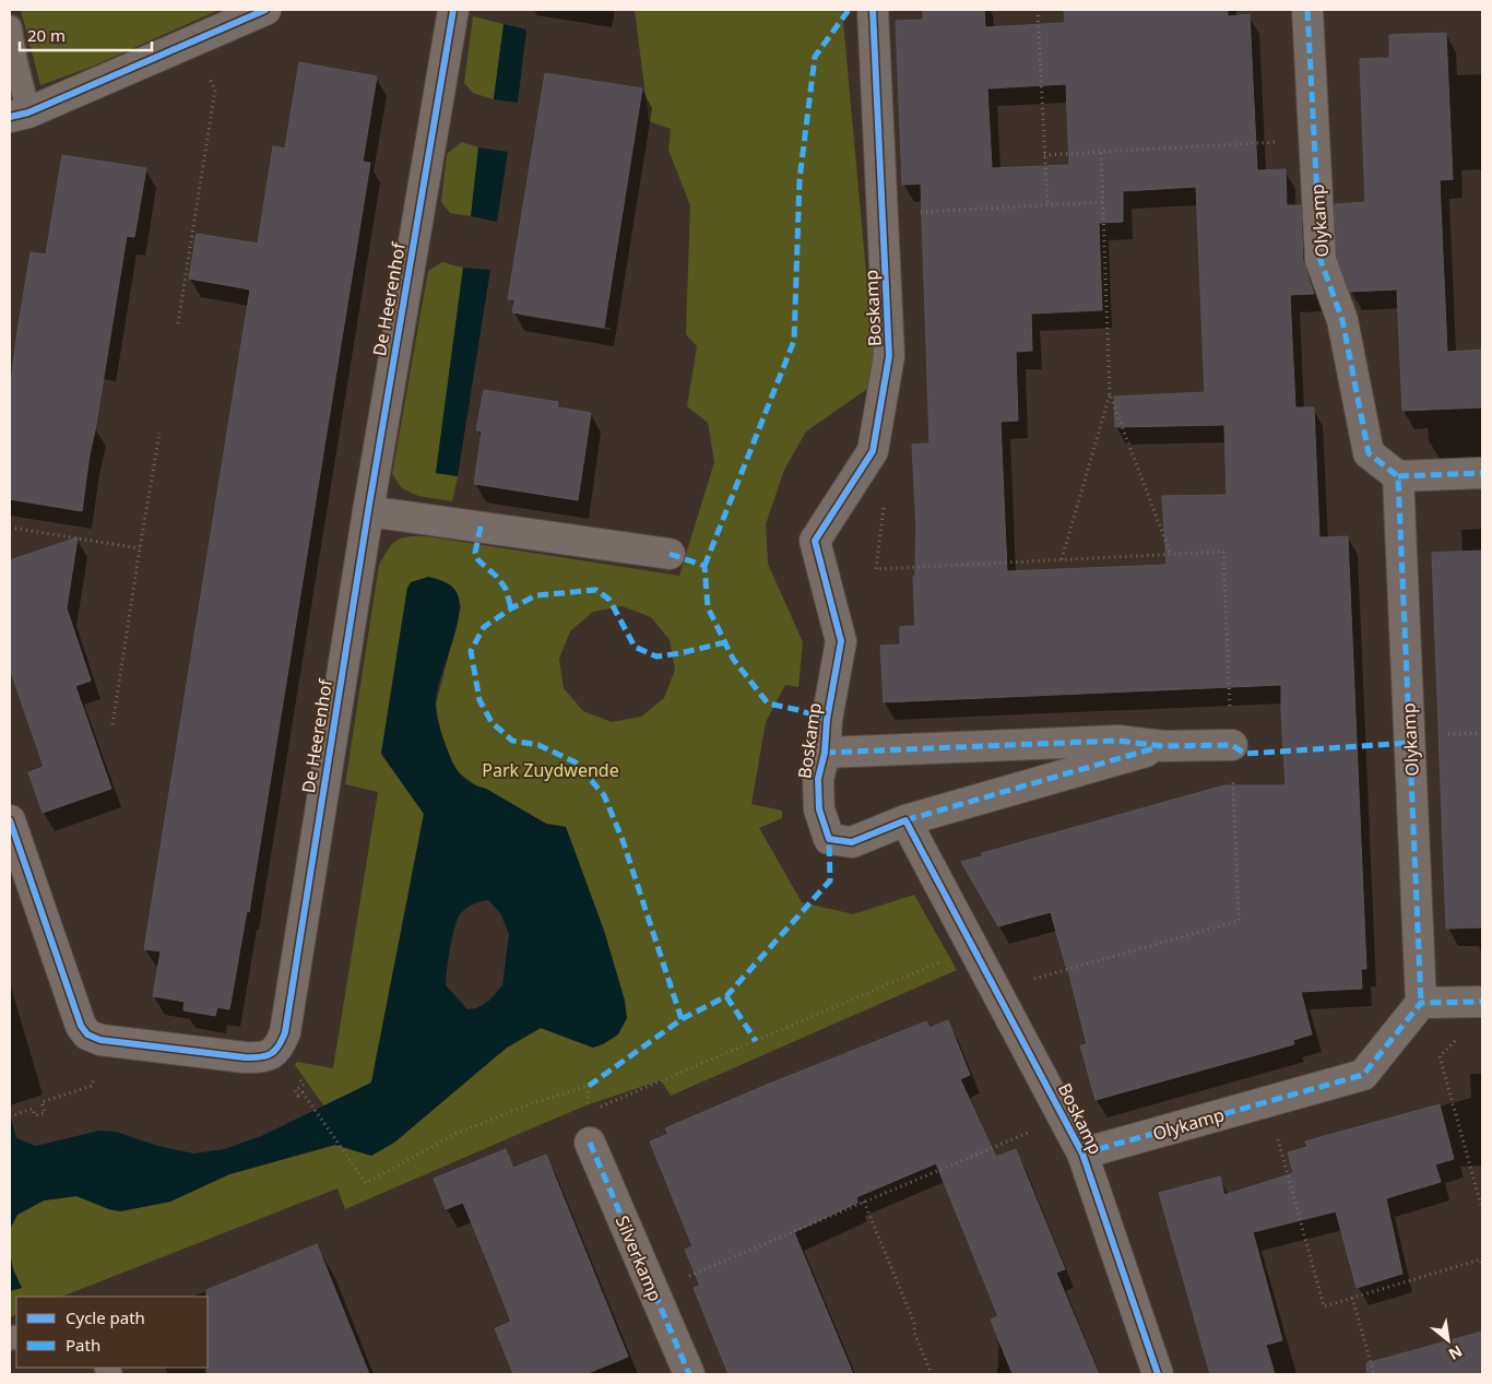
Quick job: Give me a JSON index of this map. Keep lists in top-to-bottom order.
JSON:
{
  "streets": {
    "street": [
      "Olykamp",
      "De Heerenhof",
      "Boskamp",
      "Silverkamp"
    ]
  },
  "crossings": [
    ["Olykamp", "Boskamp"]
  ],
  "parks": ["Park Zuydwende"],
  "legend": ["Cycle path", "Path"],
  "scale_bar": "20 m",
  "north": "bottom right"
}
